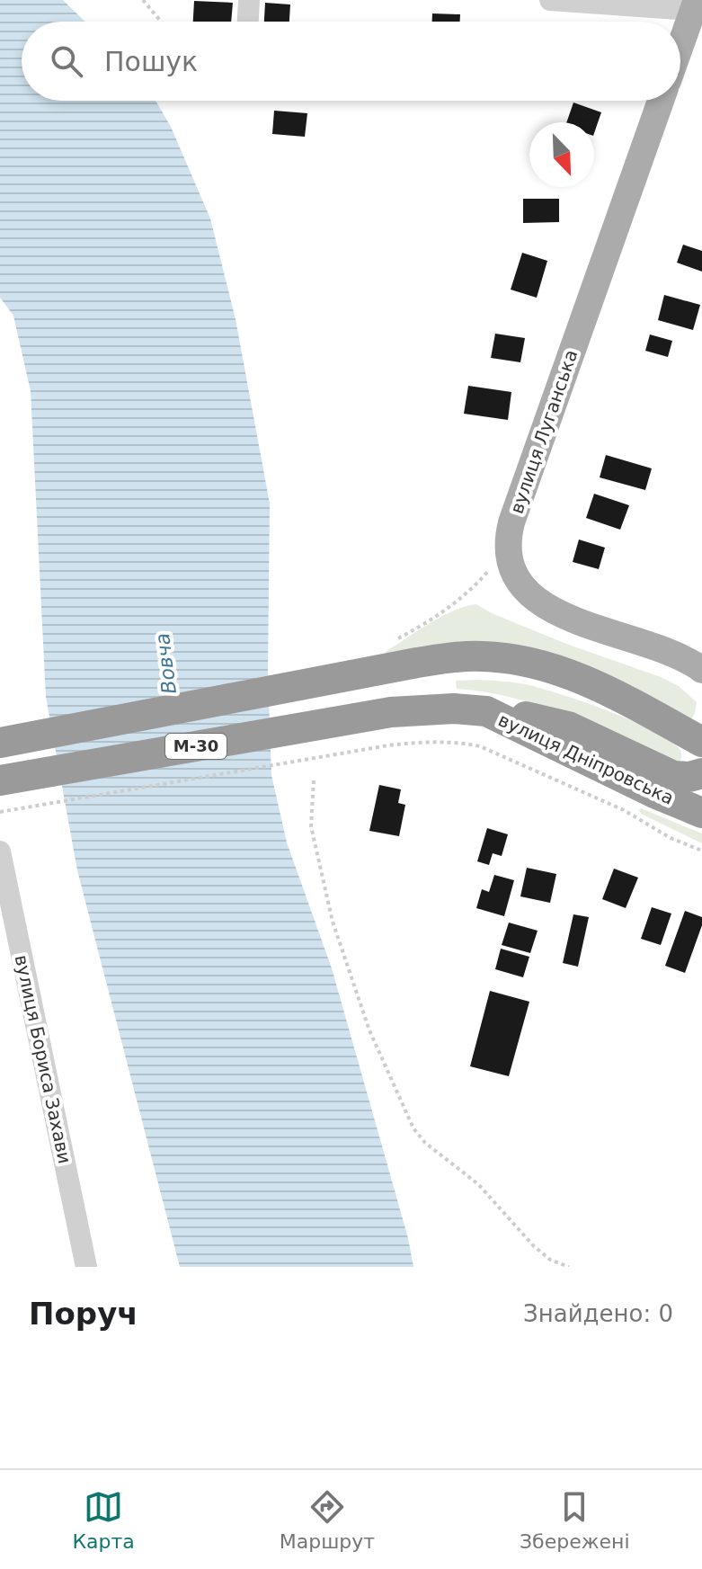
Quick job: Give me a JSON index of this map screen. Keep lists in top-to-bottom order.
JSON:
{
  "streets": {
    "highway": ["М-30", "вулиця Дніпровська"],
    "main road": ["вулиця Луганська"],
    "street": ["вулиця Бориса Захави"]
  },
  "water": ["Вовча"],
  "north": "bottom right",
  "page": {
    "search": "Пошук",
    "heading": ["Поруч", "Знайдено: 0"],
    "nav": ["Карта", "Маршрут", "Збережені"]
  }
}
